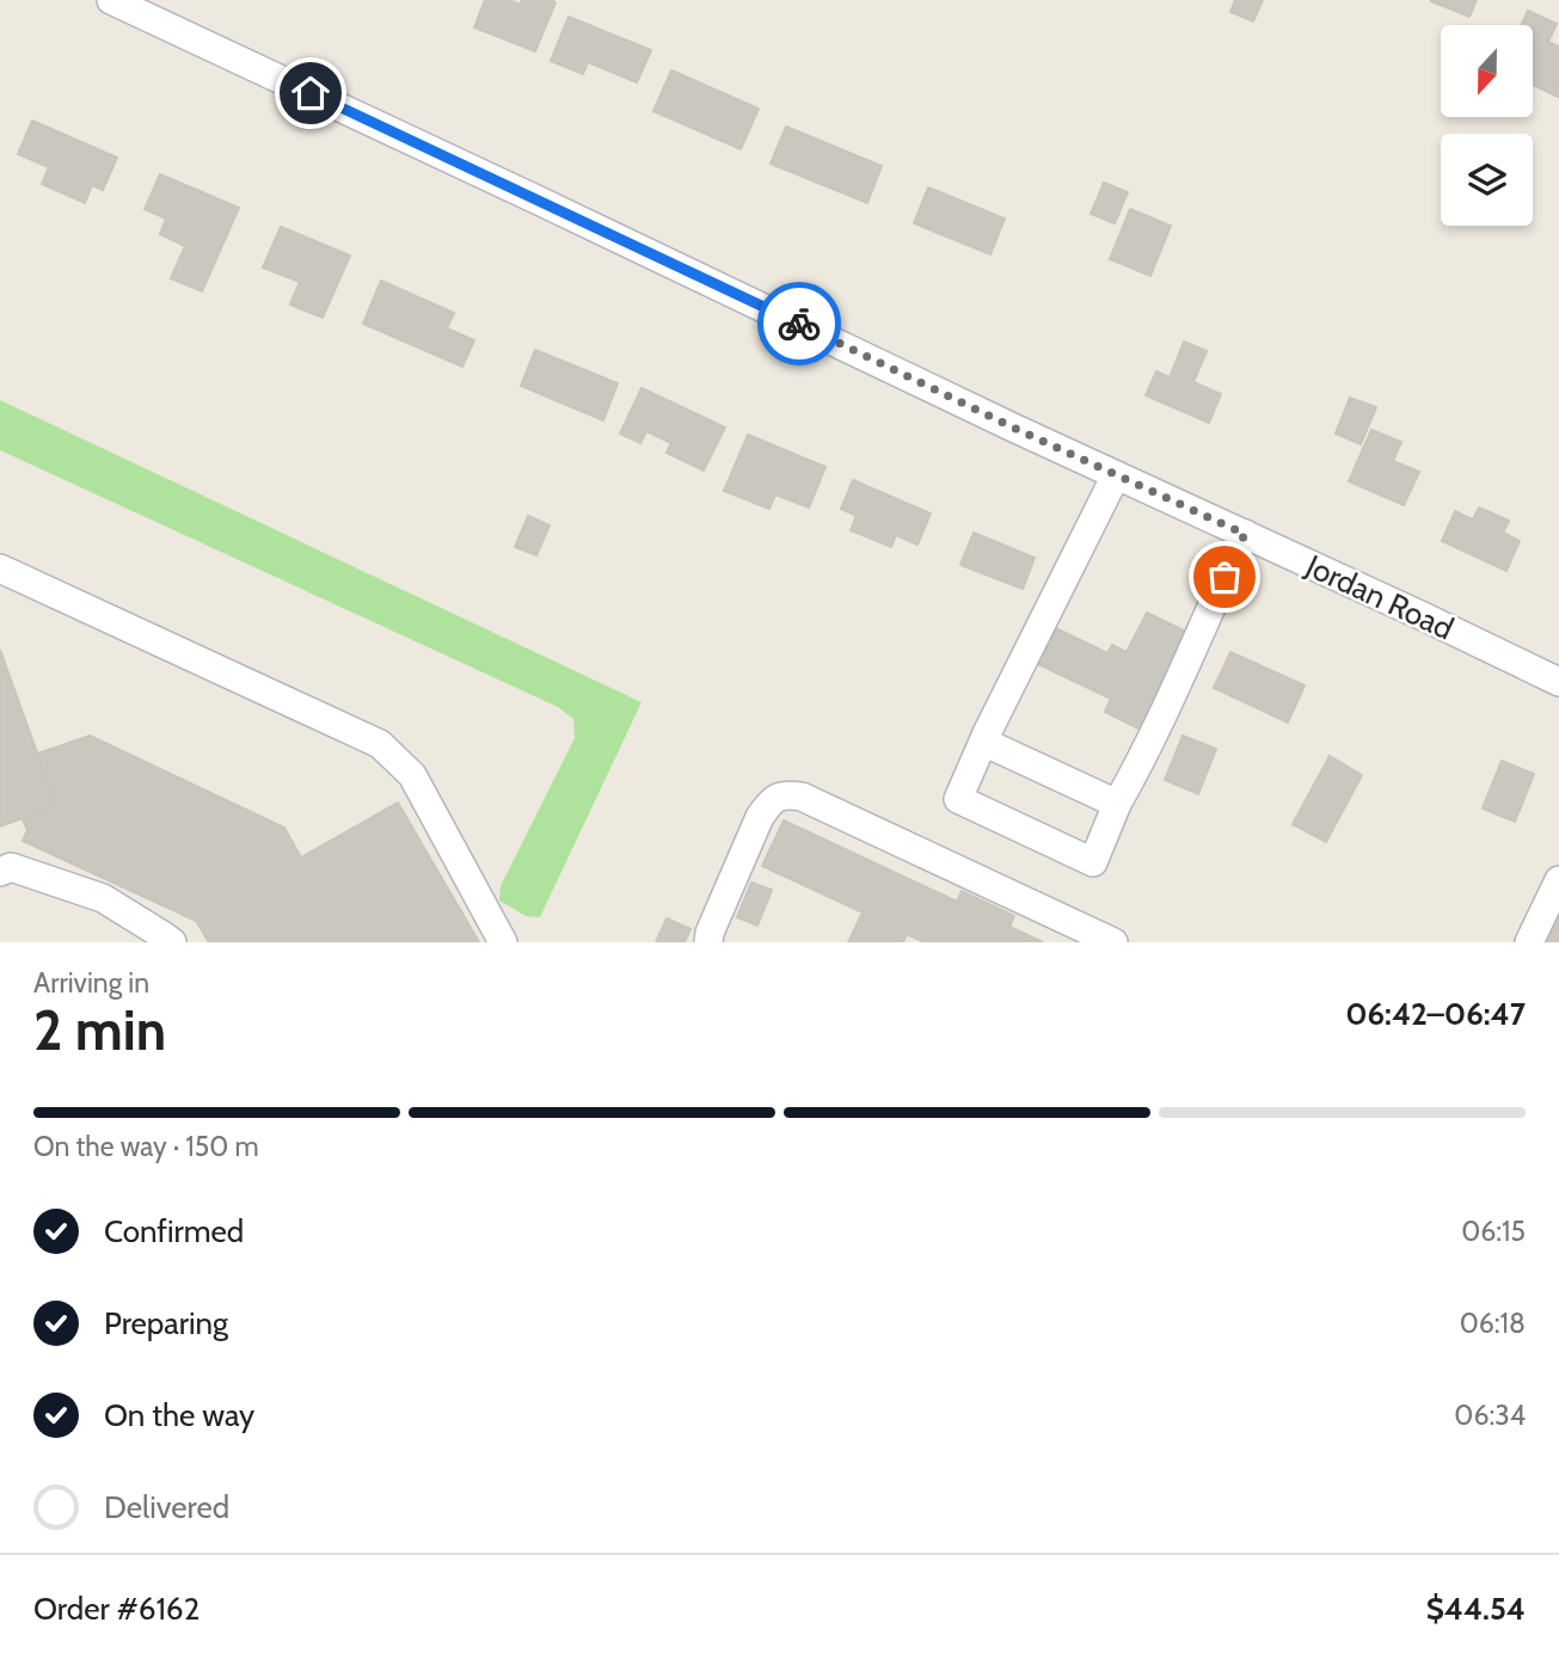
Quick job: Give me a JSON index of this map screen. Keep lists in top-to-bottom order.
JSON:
{
  "streets": {
    "street": ["Jordan Road"]
  },
  "north": "bottom",
  "page": {
    "heading": ["2 min", "Arriving in", "06:42–06:47"],
    "panel": ["Order #6162", "$44.54"],
    "bar": "On the way · 150 m",
    "list": [
      ["Confirmed", "06:15"],
      ["Preparing", "06:18"],
      ["On the way", "06:34"],
      "Delivered"
    ]
  }
}
